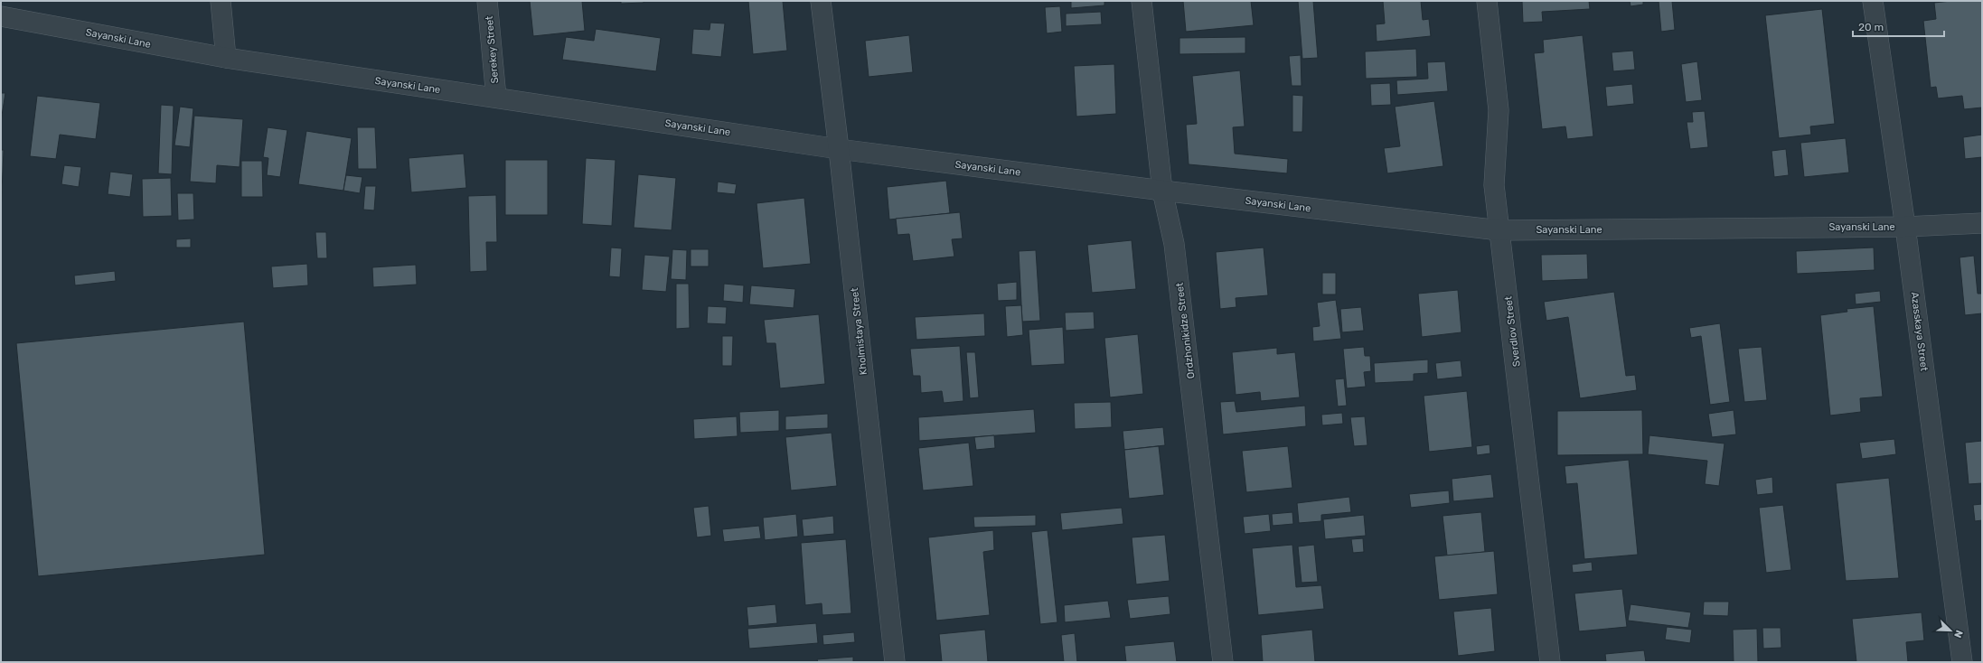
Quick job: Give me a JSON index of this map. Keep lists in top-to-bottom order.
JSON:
{
  "streets": {
    "street": [
      "Sayanski Lane",
      "Serekey Street",
      "Ordzhonikidze Street",
      "Kholmistaya Street",
      "Sverdlov Street",
      "Azasskaya Street"
    ]
  },
  "crossings": [
    ["Sayanski Lane", "Serekey Street"],
    ["Sayanski Lane", "Ordzhonikidze Street"],
    ["Sayanski Lane", "Kholmistaya Street"],
    ["Sayanski Lane", "Sverdlov Street"],
    ["Sayanski Lane", "Azasskaya Street"]
  ],
  "scale_bar": "20 m",
  "north": "bottom right"
}
